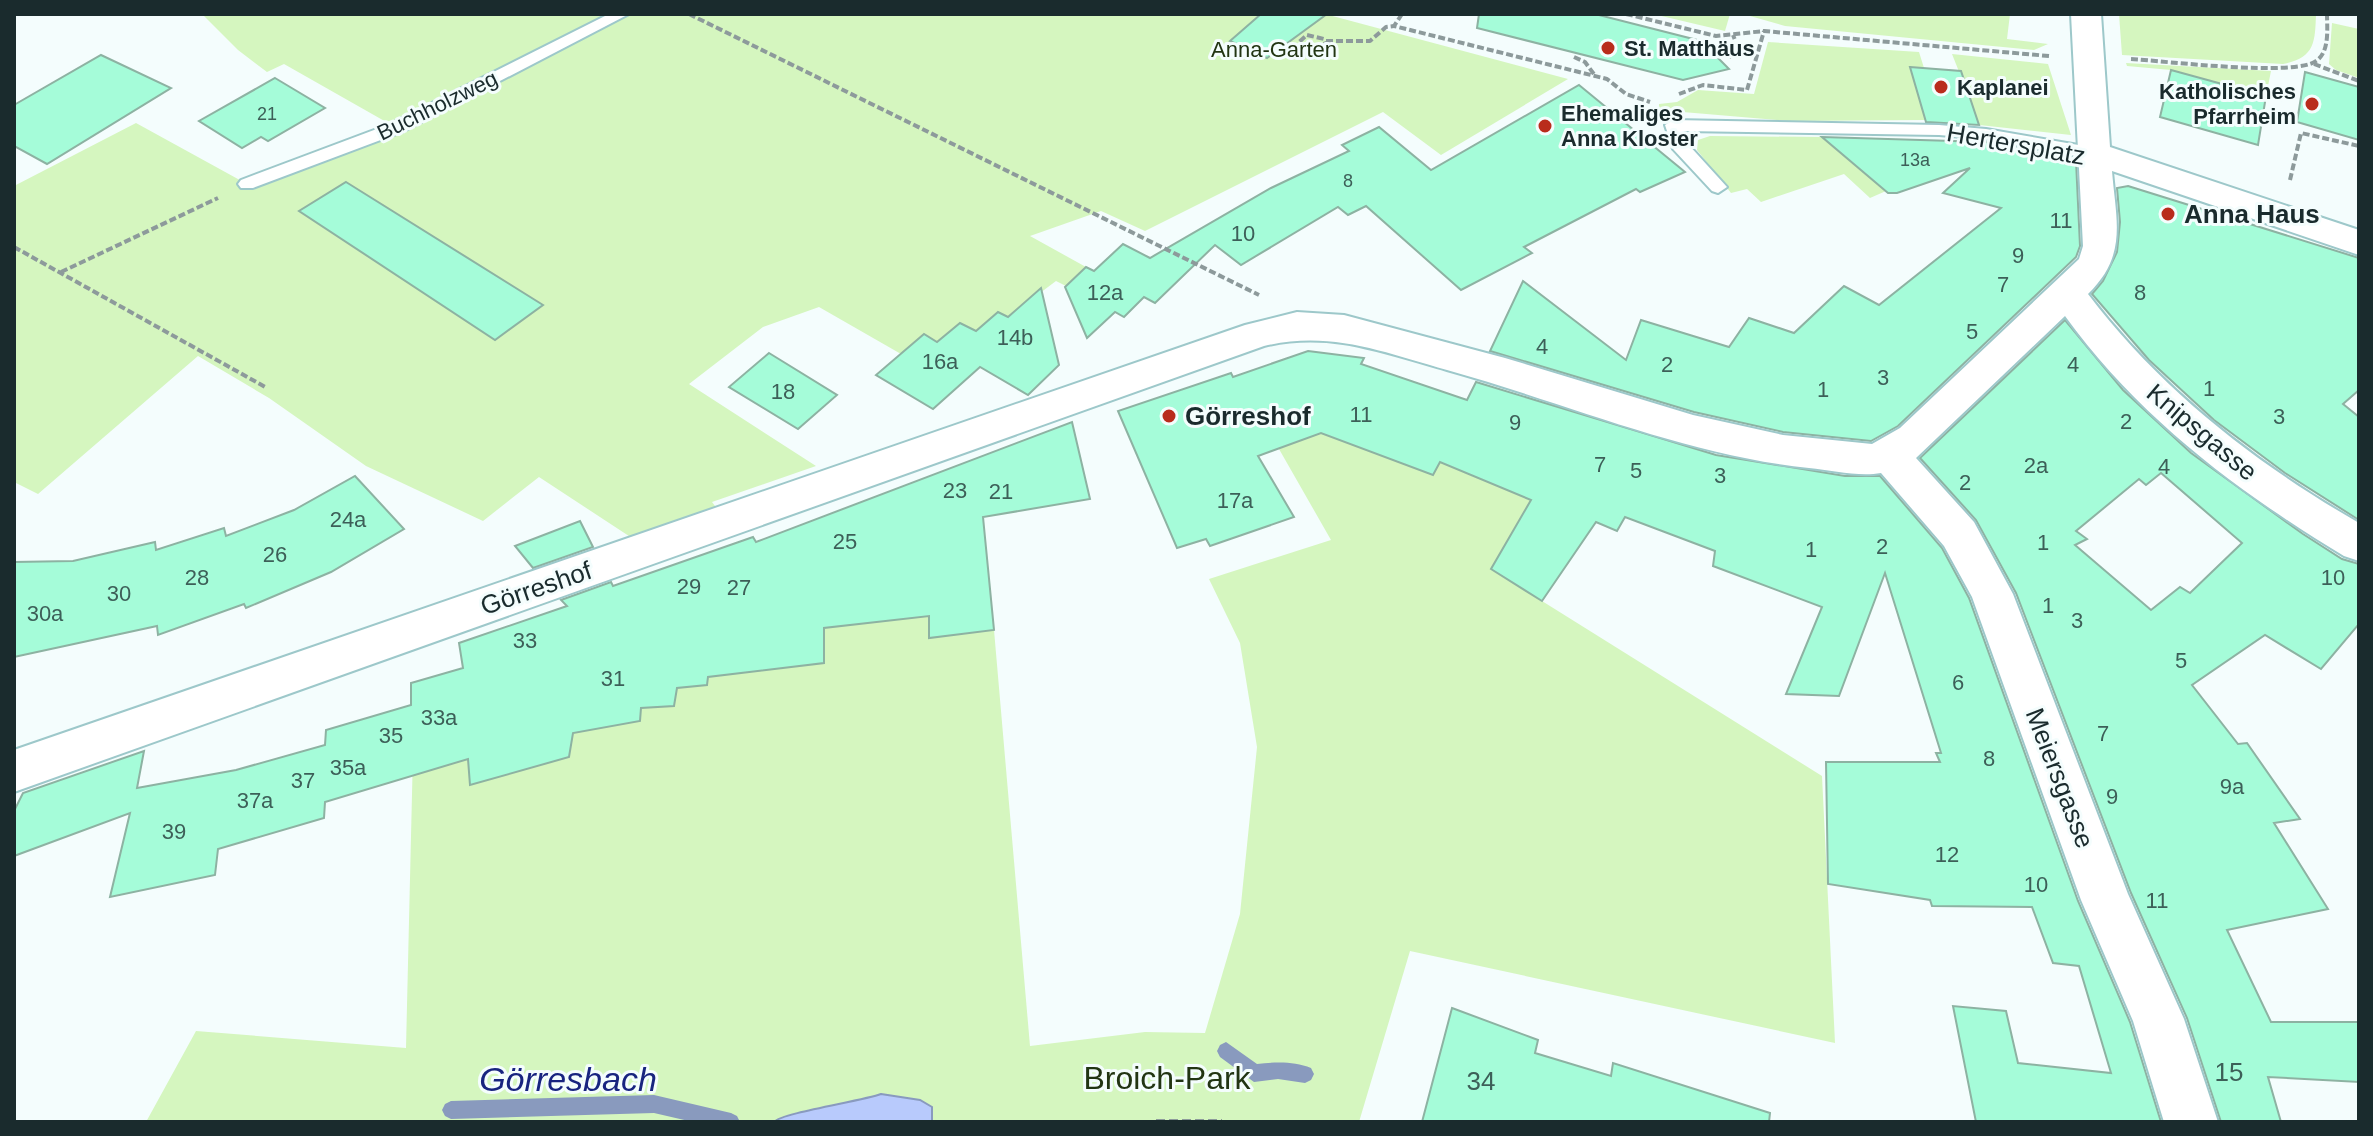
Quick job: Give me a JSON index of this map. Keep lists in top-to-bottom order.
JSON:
{
  "streets": {
    "street": [
      "Hertersplatz",
      "Knipsgasse",
      "Görreshof",
      "Meiersgasse"
    ],
    "lane": ["Buchholzweg"]
  },
  "crossings": [
    ["Hertersplatz", "Knipsgasse"],
    ["Hertersplatz", "Görreshof"],
    ["Hertersplatz", "Meiersgasse"],
    ["Görreshof", "Meiersgasse"]
  ],
  "water": ["Görresbach"],
  "parks": ["Anna-Garten", "Broich-Park"],
  "places": [
    "St. Matthäus",
    "Kaplanei",
    "Katholisches Pfarrheim",
    "Ehemaliges Anna Kloster",
    "Anna Haus",
    "Görreshof"
  ],
  "house_numbers": [
    "21",
    "13a",
    "8",
    "11",
    "10",
    "9",
    "7",
    "12a",
    "8",
    "5",
    "14b",
    "4",
    "16a",
    "2",
    "4",
    "3",
    "1",
    "1",
    "18",
    "11",
    "3",
    "2",
    "9",
    "7",
    "2a",
    "4",
    "5",
    "3",
    "2",
    "23",
    "21",
    "17a",
    "24a",
    "25",
    "1",
    "2",
    "1",
    "26",
    "28",
    "10",
    "29",
    "27",
    "30",
    "1",
    "30a",
    "3",
    "33",
    "5",
    "31",
    "6",
    "33a",
    "7",
    "35",
    "8",
    "35a",
    "37",
    "9a",
    "9",
    "37a",
    "39",
    "12",
    "10",
    "11",
    "15",
    "34"
  ]
}
